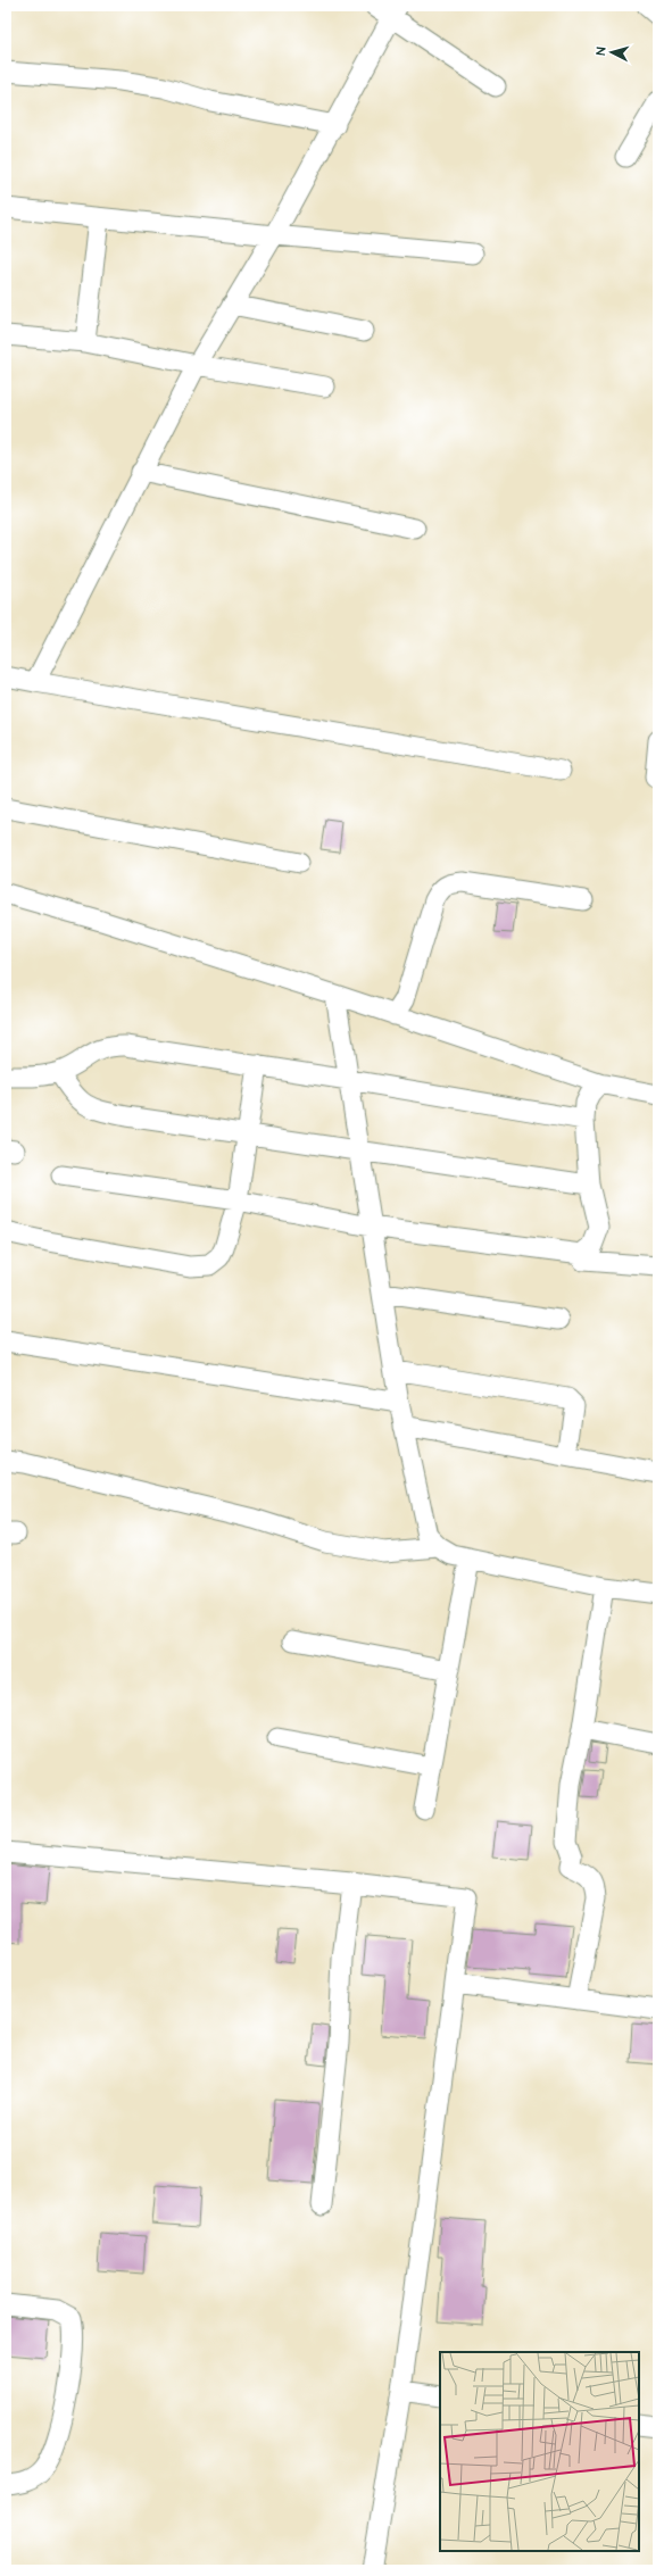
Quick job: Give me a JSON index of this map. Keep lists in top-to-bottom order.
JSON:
{
  "north": "left"
}
